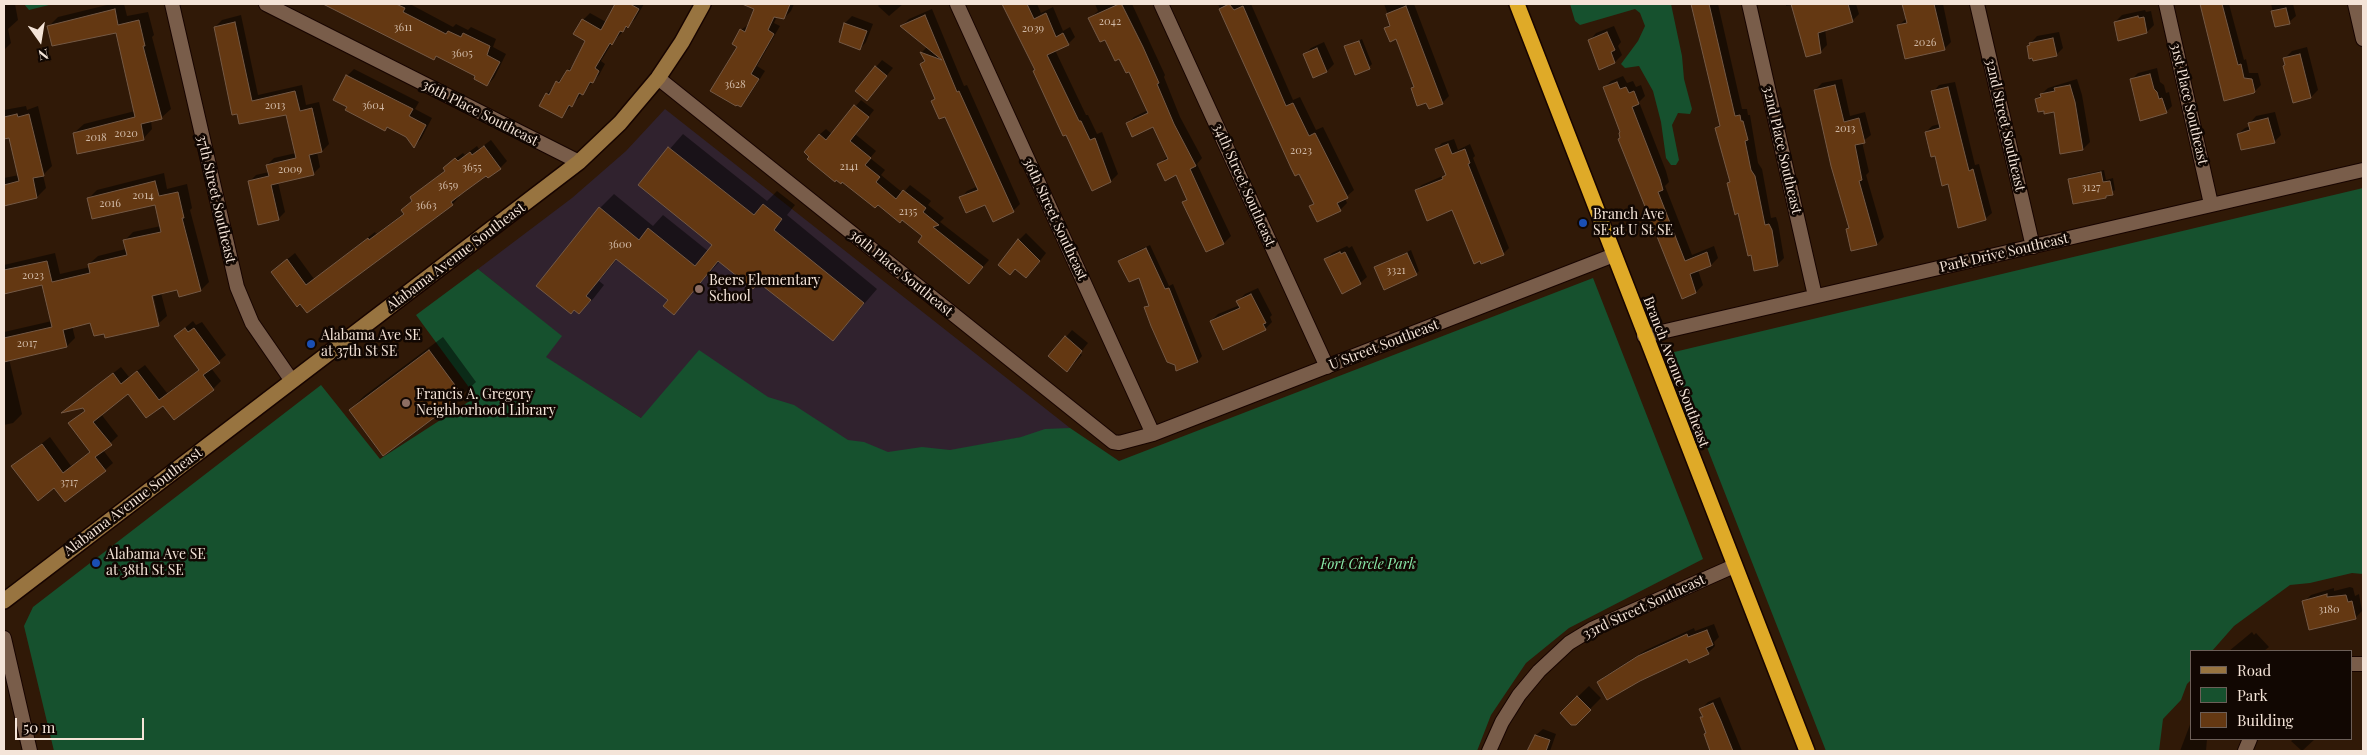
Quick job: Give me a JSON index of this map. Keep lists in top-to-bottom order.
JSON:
{
  "streets": {
    "highway": ["Branch Avenue Southeast"],
    "main road": ["Alabama Avenue Southeast"],
    "street": [
      "31st Place Southeast",
      "36th Place Southeast",
      "32nd Street Southeast",
      "32nd Place Southeast",
      "34th Street Southeast",
      "37th Street Southeast",
      "36th Street Southeast",
      "Park Drive Southeast",
      "U Street Southeast",
      "33rd Street Southeast"
    ]
  },
  "crossings": [
    ["31st Place Southeast", "Park Drive Southeast"],
    ["36th Place Southeast", "36th Street Southeast"],
    ["36th Place Southeast", "Alabama Avenue Southeast"],
    ["36th Place Southeast", "U Street Southeast"],
    ["32nd Street Southeast", "Park Drive Southeast"],
    ["32nd Place Southeast", "Park Drive Southeast"],
    ["34th Street Southeast", "U Street Southeast"],
    ["37th Street Southeast", "Alabama Avenue Southeast"],
    ["36th Street Southeast", "U Street Southeast"],
    ["Park Drive Southeast", "Branch Avenue Southeast"],
    ["U Street Southeast", "Branch Avenue Southeast"],
    ["Branch Avenue Southeast", "33rd Street Southeast"]
  ],
  "parks": ["Fort Circle Park"],
  "places": [
    "Branch Ave SE at U St SE",
    "Beers Elementary School",
    "Alabama Ave SE at 37th St SE",
    "Francis A. Gregory Neighborhood Library",
    "Alabama Ave SE at 38th St SE"
  ],
  "house_numbers": [
    "2042",
    "3611",
    "2039",
    "2026",
    "3605",
    "3628",
    "2013",
    "3604",
    "2013",
    "2020",
    "2018",
    "2023",
    "2141",
    "3655",
    "2009",
    "3659",
    "3127",
    "2014",
    "2016",
    "3663",
    "2135",
    "3600",
    "3321",
    "2023",
    "2017",
    "3717",
    "3180"
  ],
  "legend": ["Road", "Park", "Building"],
  "scale_bar": "50 m",
  "north": "bottom"
}
